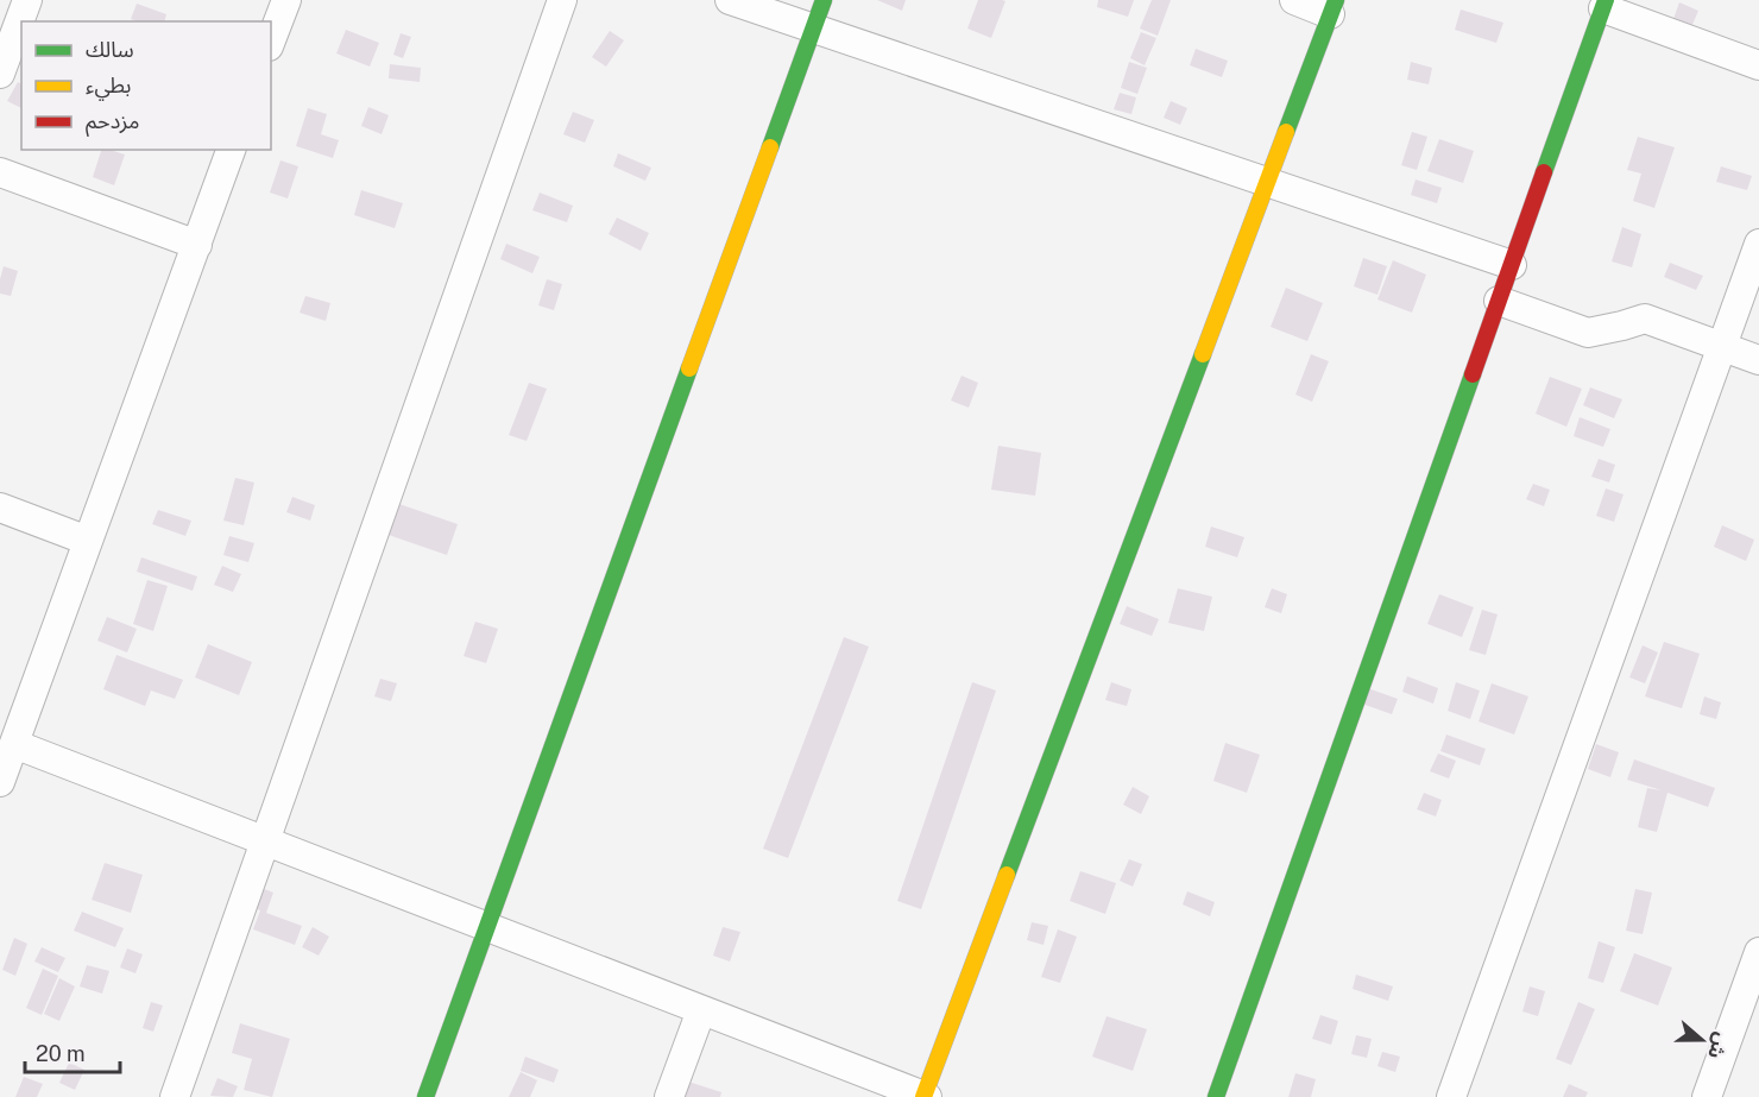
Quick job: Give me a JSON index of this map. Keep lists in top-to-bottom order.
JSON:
{
  "legend": ["سالك", "بطيء", "مزدحم"],
  "scale_bar": "20 m",
  "north": "right"
}
